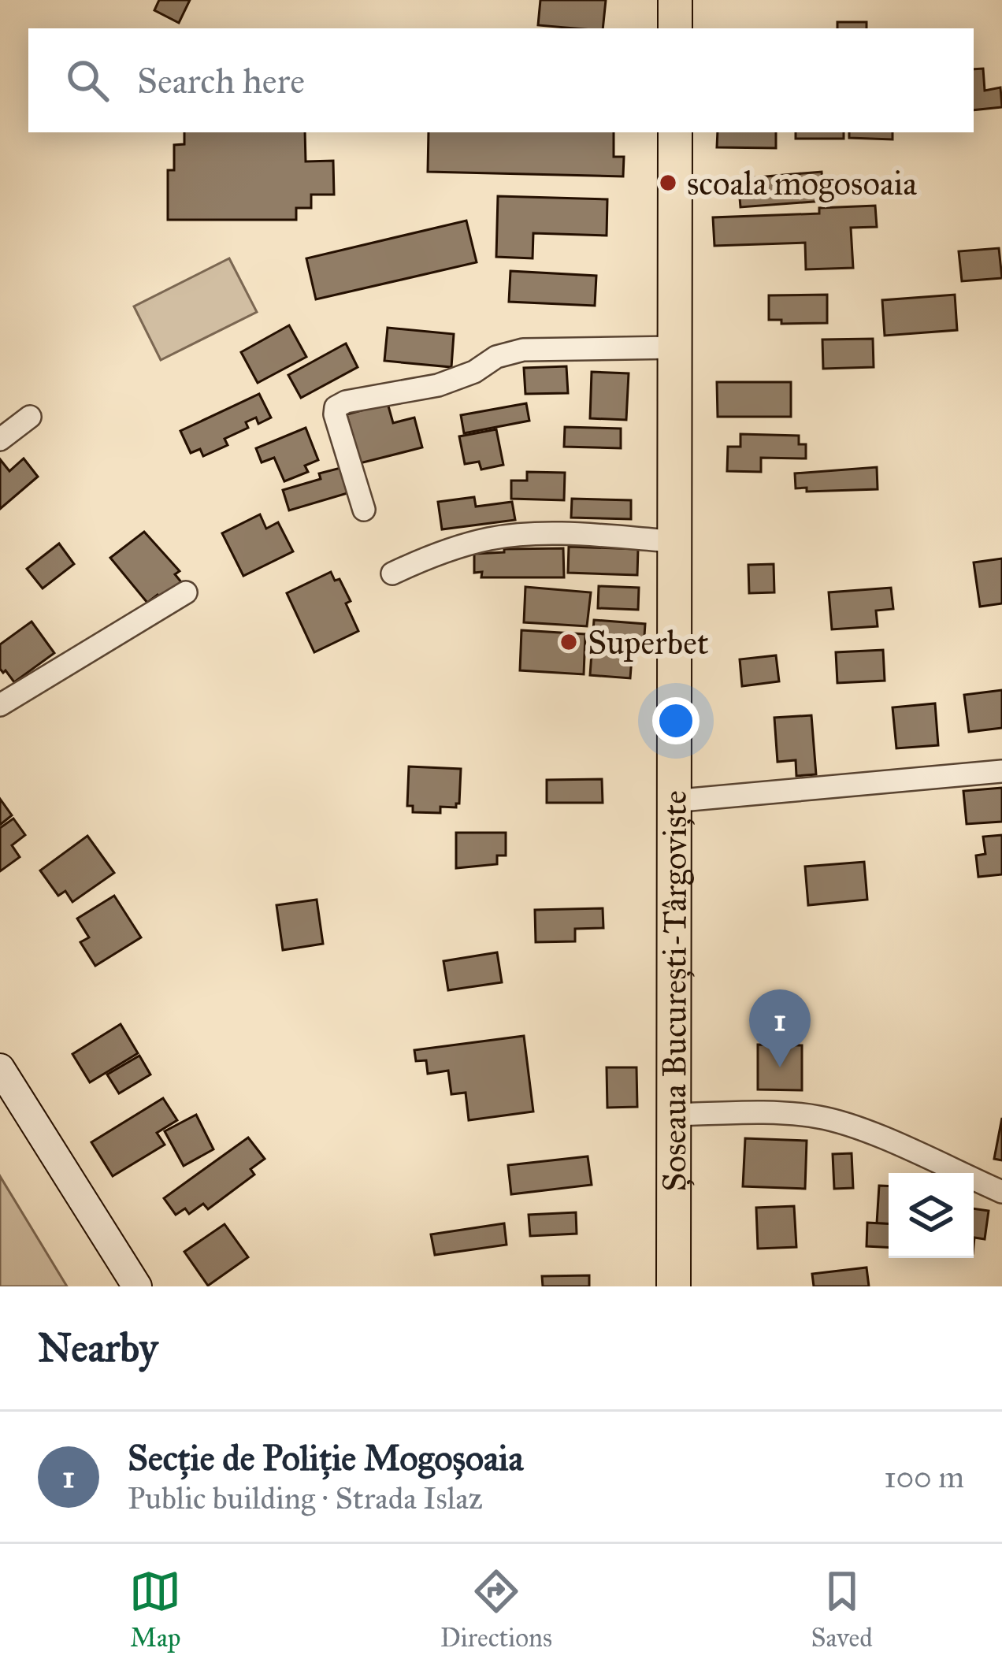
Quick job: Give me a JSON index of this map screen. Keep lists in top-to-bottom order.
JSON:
{
  "streets": {
    "main road": ["Șoseaua București-Târgoviște"]
  },
  "places": ["scoala mogosoaia", "Superbet"],
  "page": {
    "search": "Search here",
    "pins": "1",
    "heading": "Nearby",
    "list": [
      {
        "mark": "1",
        "name": "Secție de Poliție Mogoșoaia",
        "note": "Public building · Strada Islaz",
        "value": "100 m"
      }
    ],
    "nav": ["Map", "Directions", "Saved"]
  }
}
